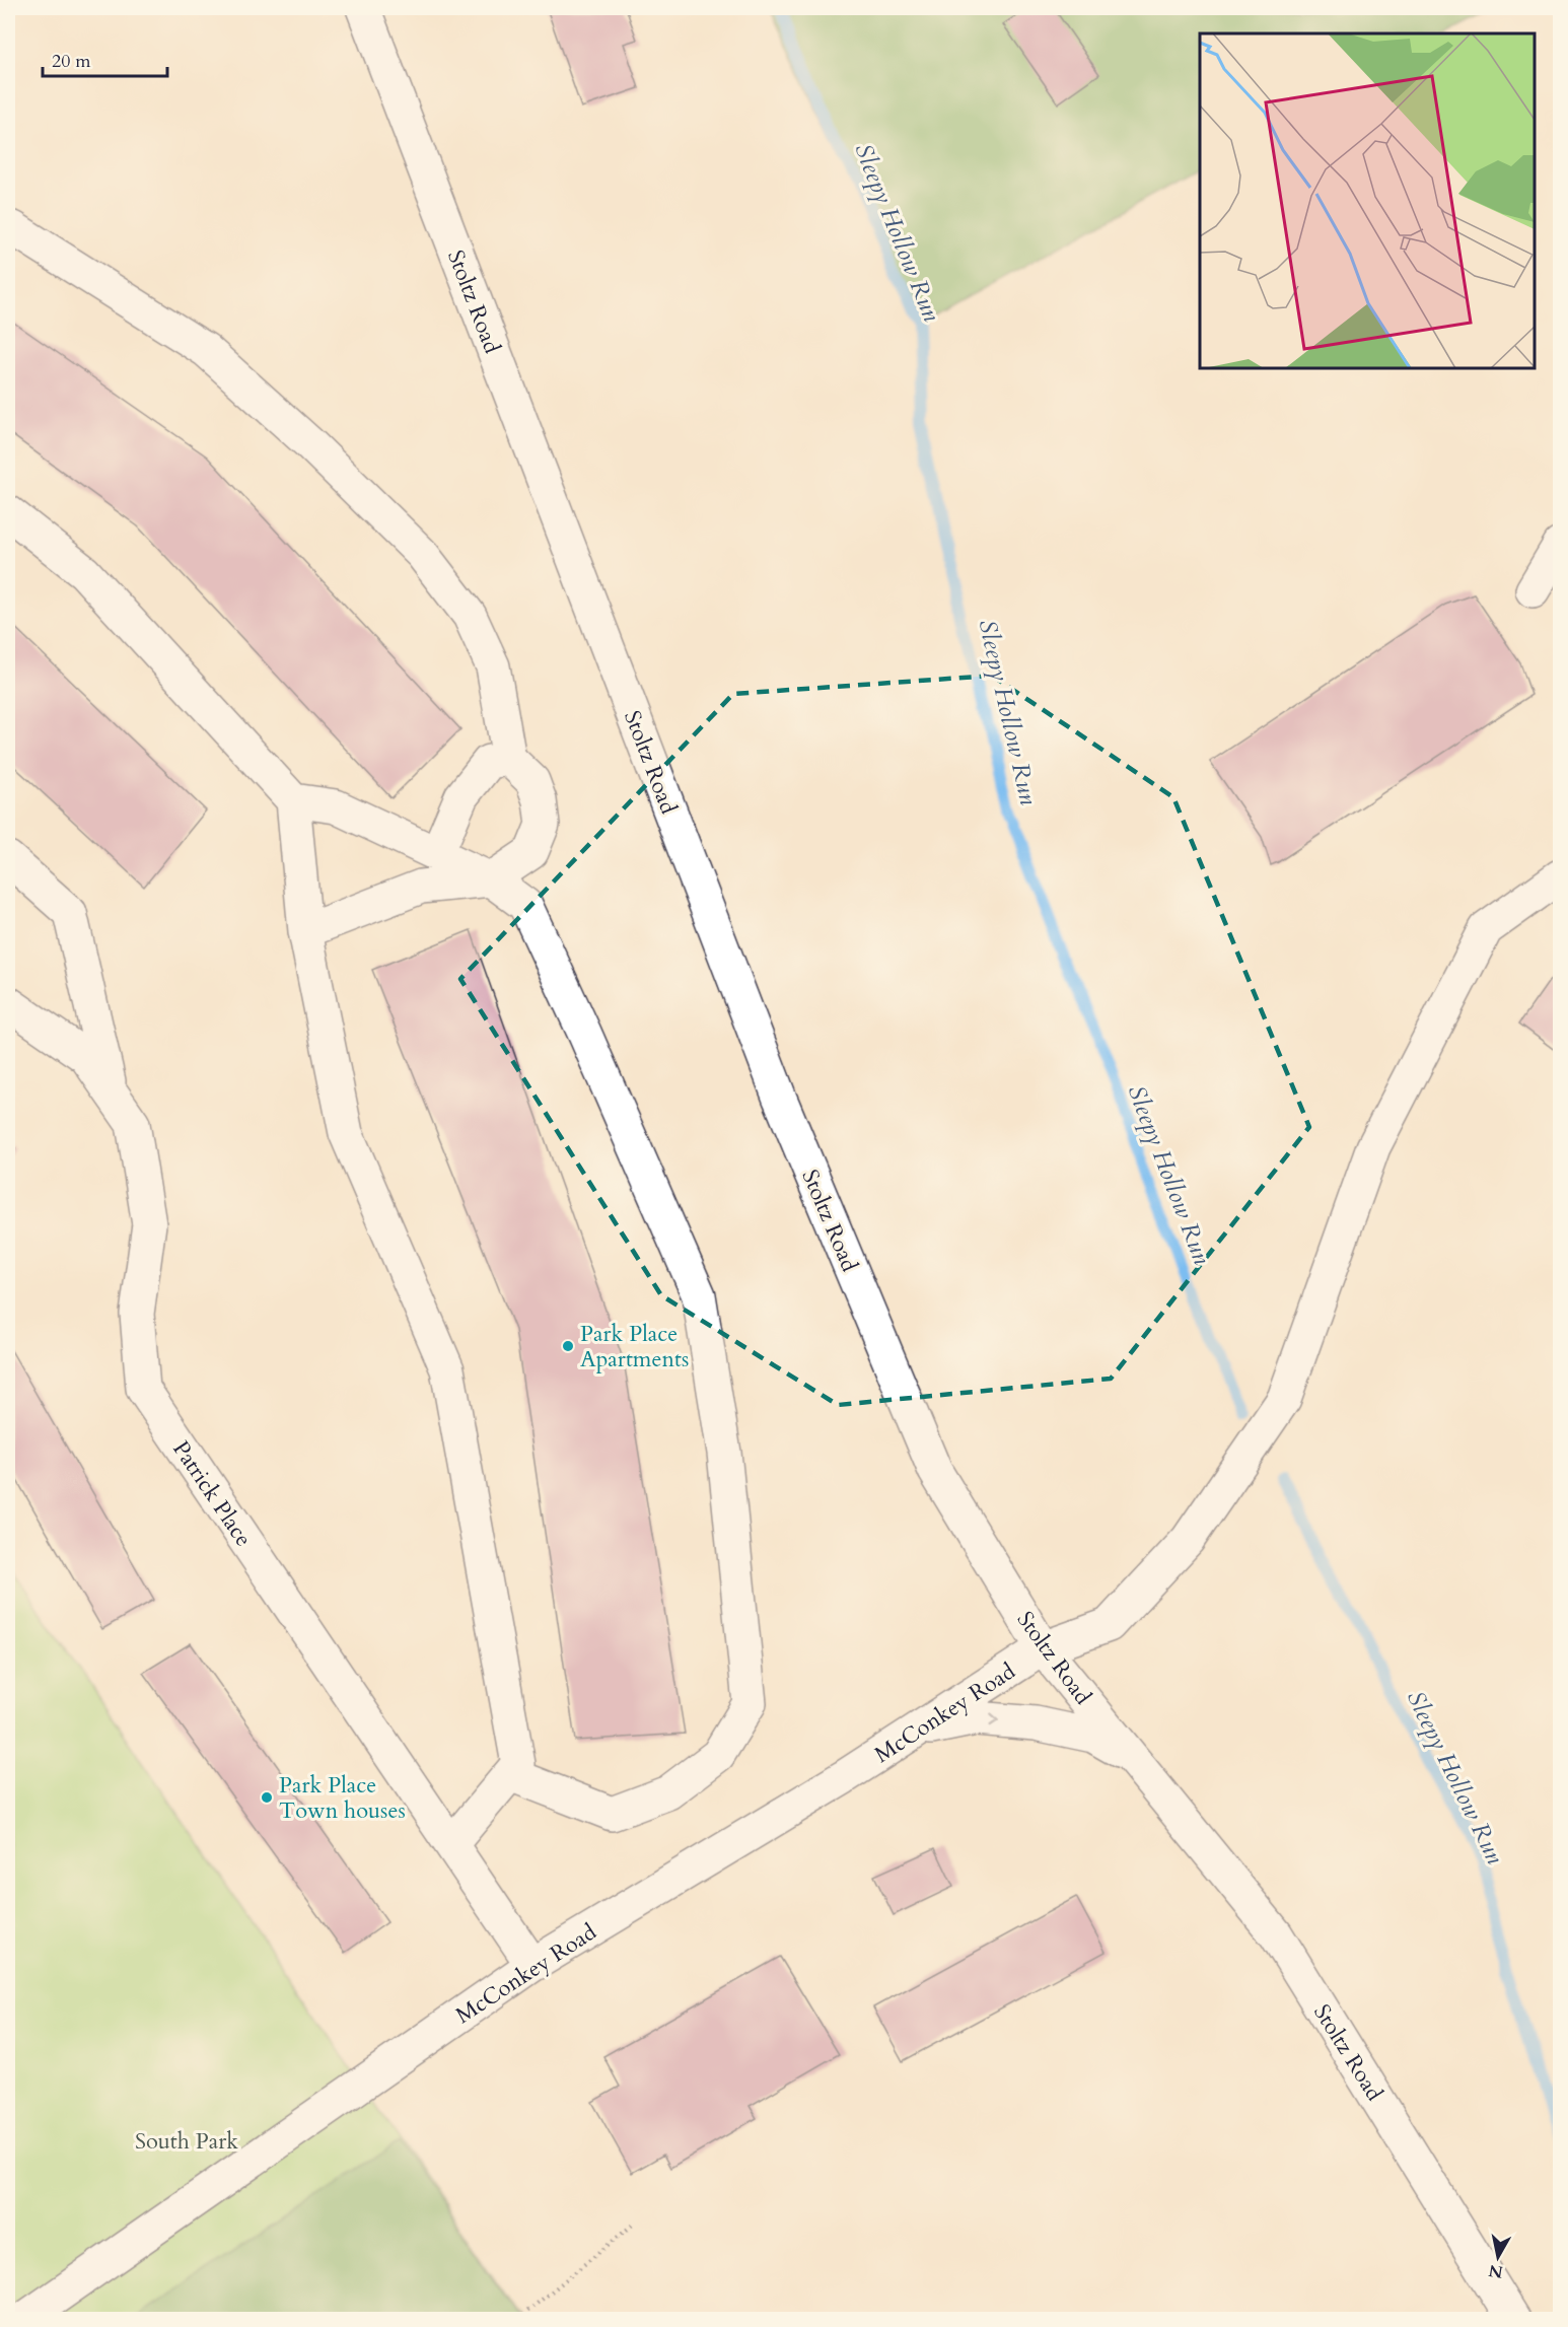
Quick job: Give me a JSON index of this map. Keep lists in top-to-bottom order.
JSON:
{
  "streets": {
    "street": ["Stoltz Road", "Patrick Place", "McConkey Road"]
  },
  "crossings": [
    ["Stoltz Road", "McConkey Road"],
    ["Patrick Place", "McConkey Road"]
  ],
  "water": ["Sleepy Hollow Run"],
  "parks": ["South Park"],
  "places": ["Park Place Apartments", "Park Place Town houses"],
  "scale_bar": "20 m",
  "north": "bottom"
}
